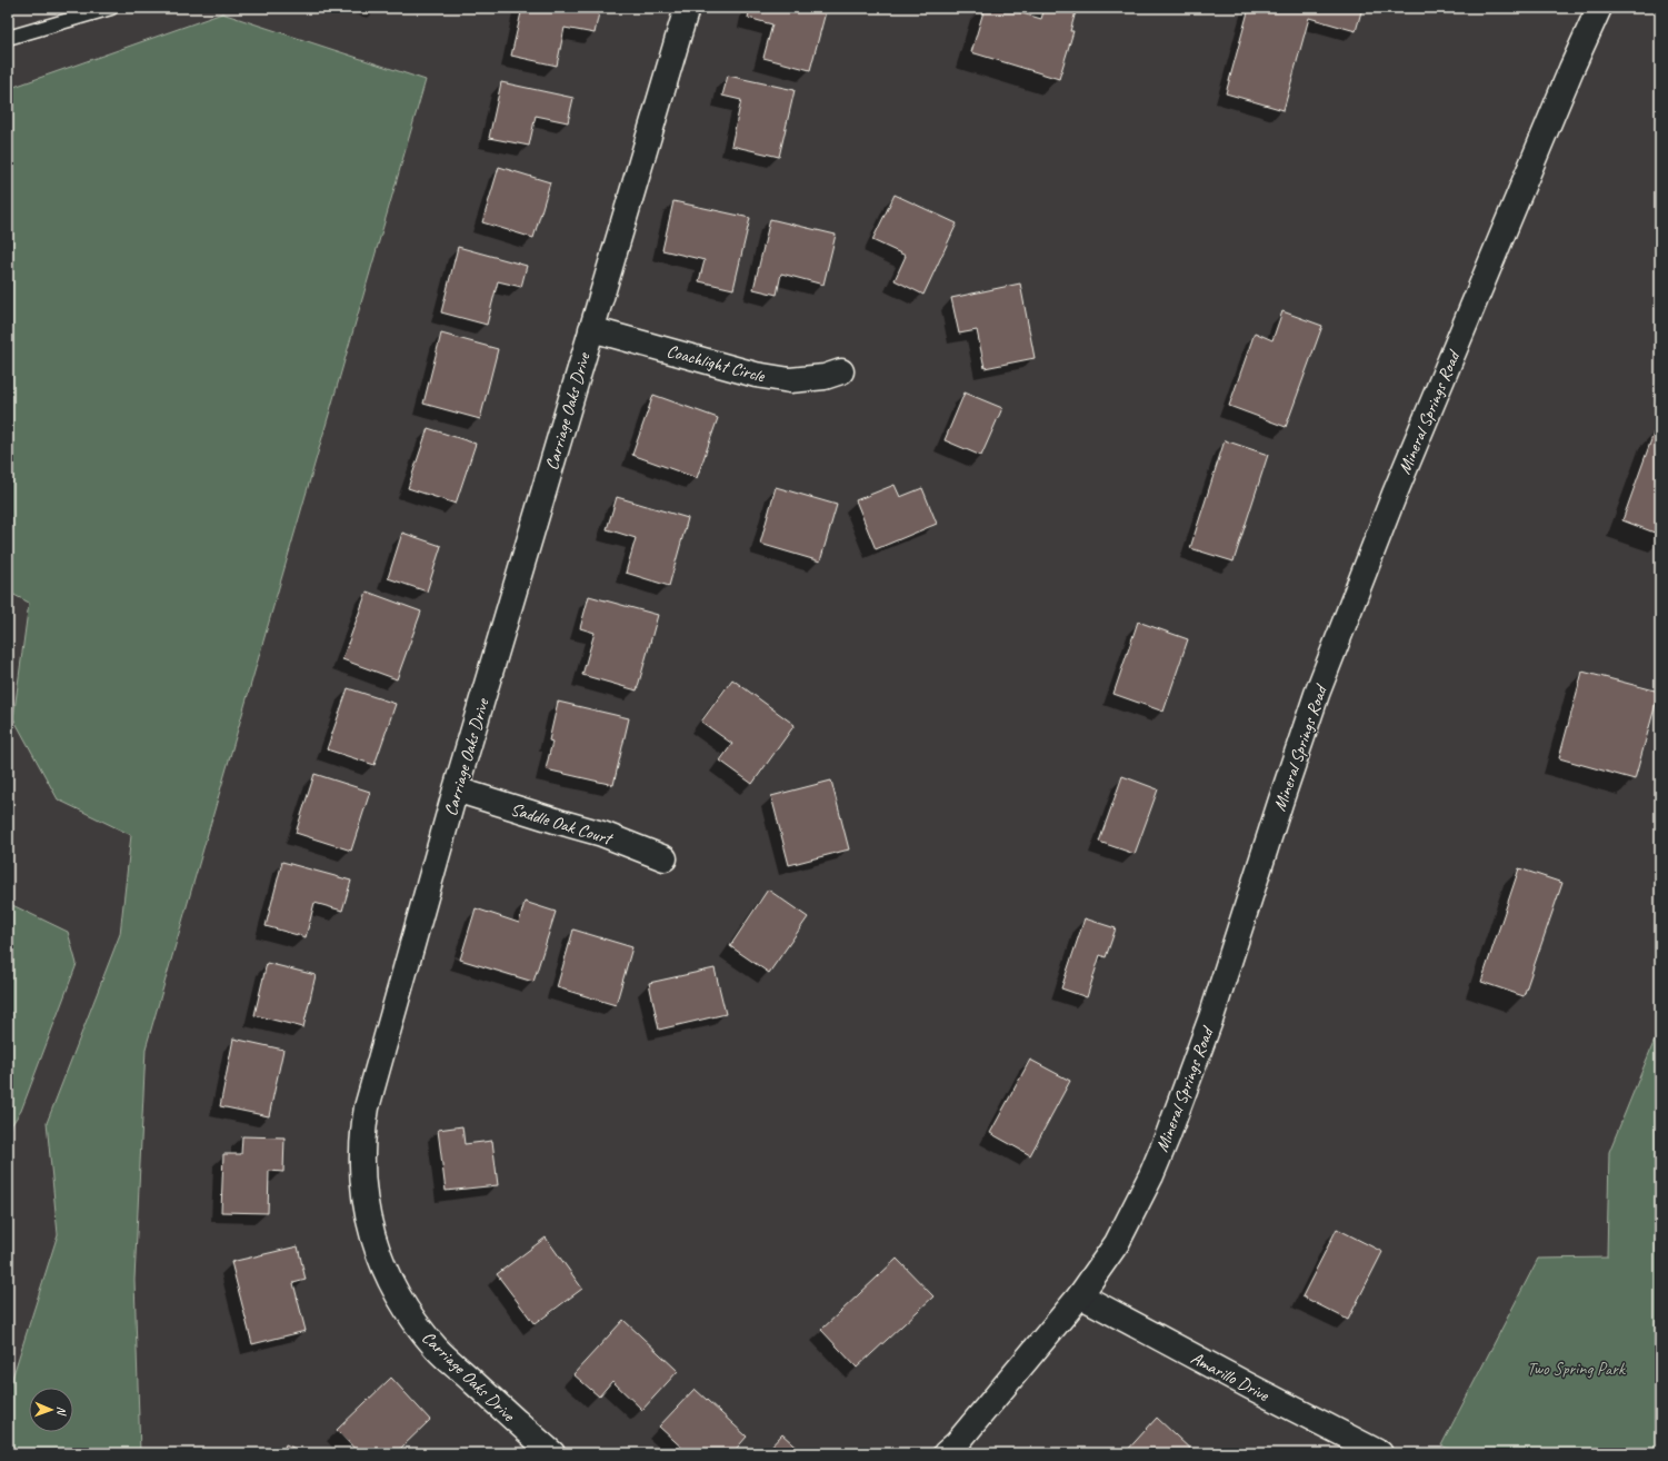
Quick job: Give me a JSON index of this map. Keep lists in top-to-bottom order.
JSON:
{
  "streets": {
    "street": [
      "Coachlight Circle",
      "Carriage Oaks Drive",
      "Mineral Springs Road",
      "Saddle Oak Court",
      "Amarillo Drive"
    ]
  },
  "crossings": [
    ["Coachlight Circle", "Carriage Oaks Drive"],
    ["Carriage Oaks Drive", "Saddle Oak Court"],
    ["Mineral Springs Road", "Amarillo Drive"]
  ],
  "parks": ["Two Spring Park"],
  "north": "right"
}
